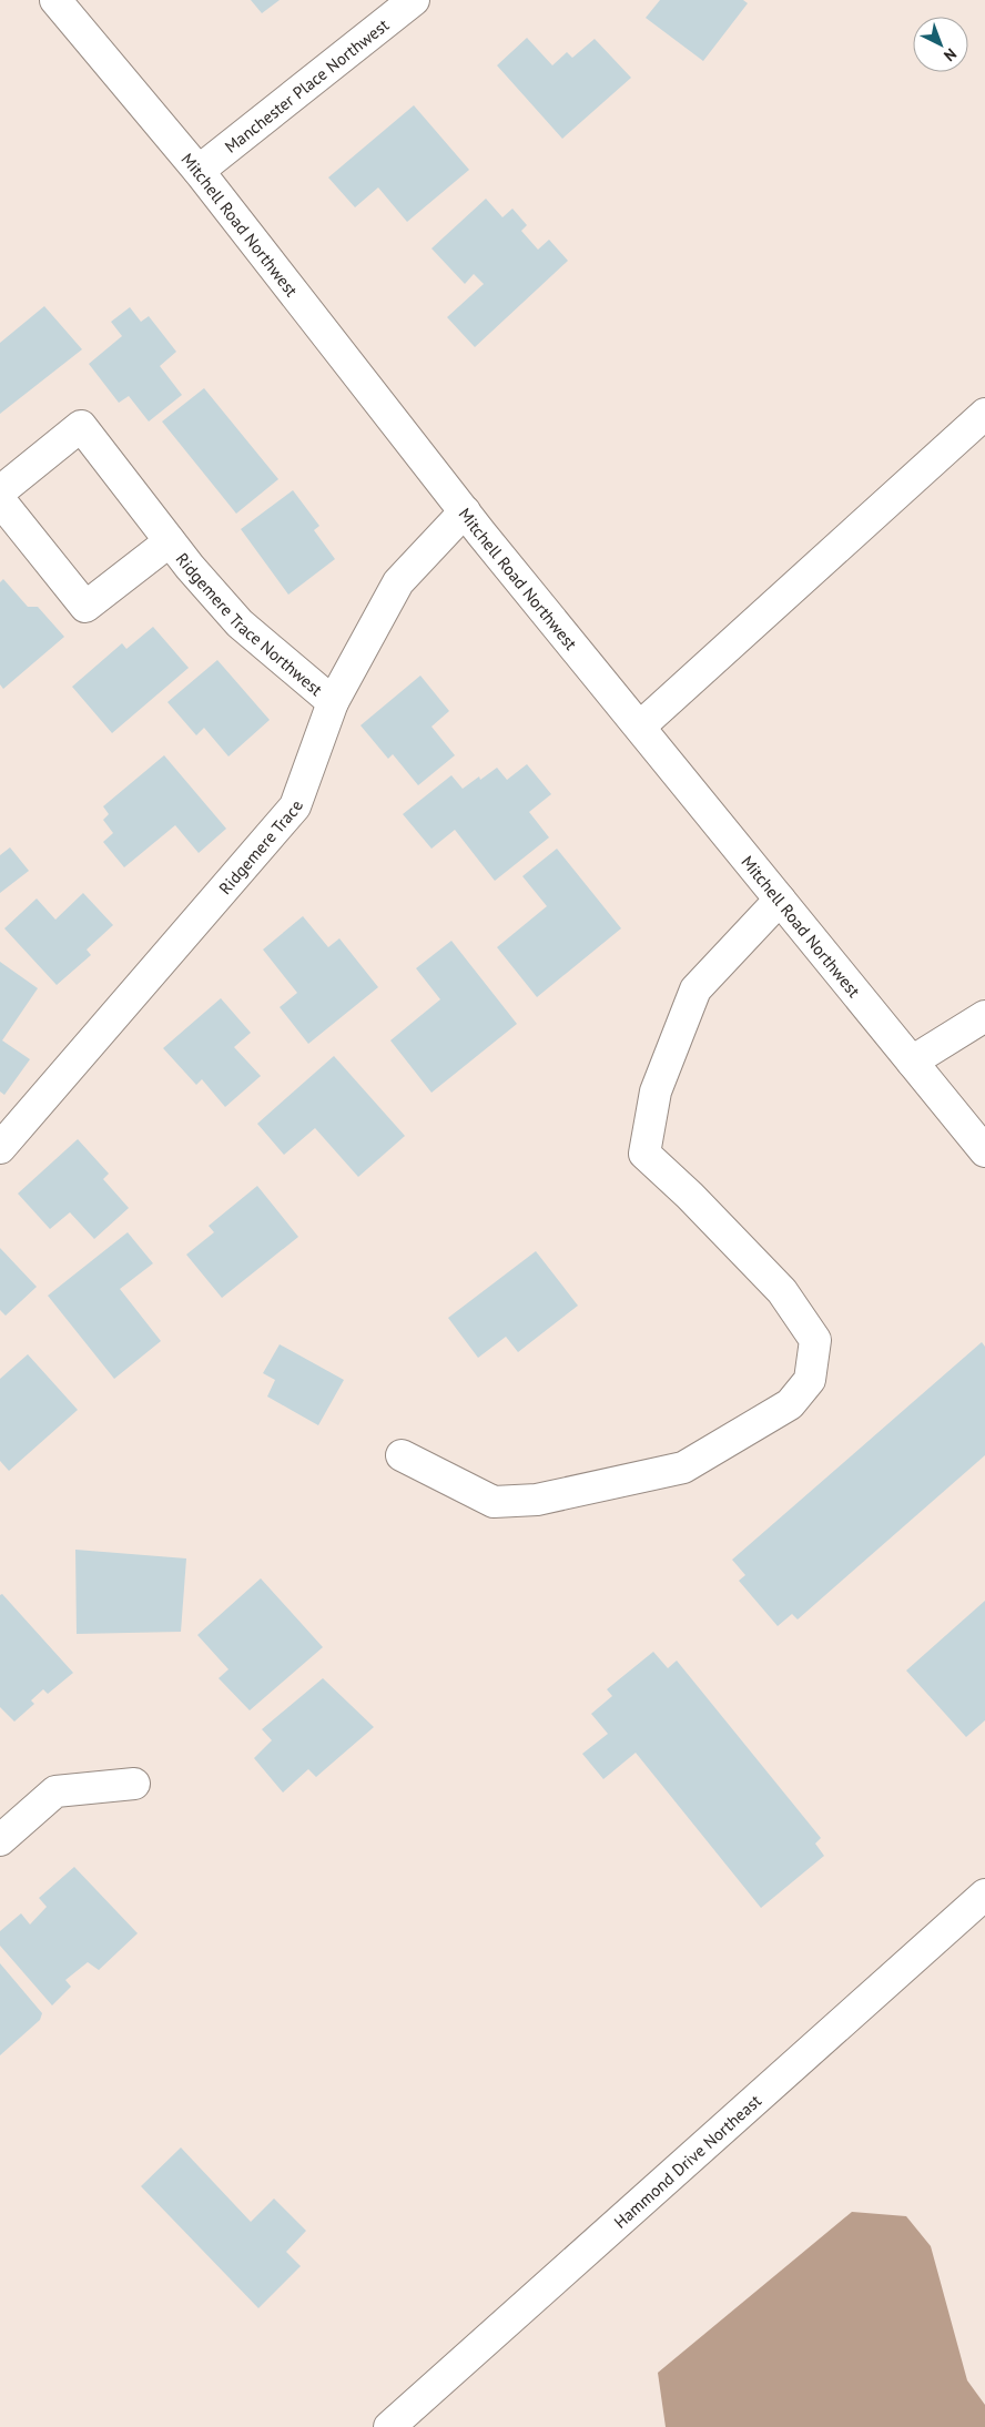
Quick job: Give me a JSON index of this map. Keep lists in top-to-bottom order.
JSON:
{
  "streets": {
    "street": [
      "Manchester Place Northwest",
      "Mitchell Road Northwest",
      "Ridgemere Trace Northwest",
      "Ridgemere Trace",
      "Hammond Drive Northeast"
    ]
  },
  "crossings": [
    ["Manchester Place Northwest", "Mitchell Road Northwest"],
    ["Mitchell Road Northwest", "Ridgemere Trace"],
    ["Ridgemere Trace Northwest", "Ridgemere Trace"]
  ],
  "north": "bottom right"
}
